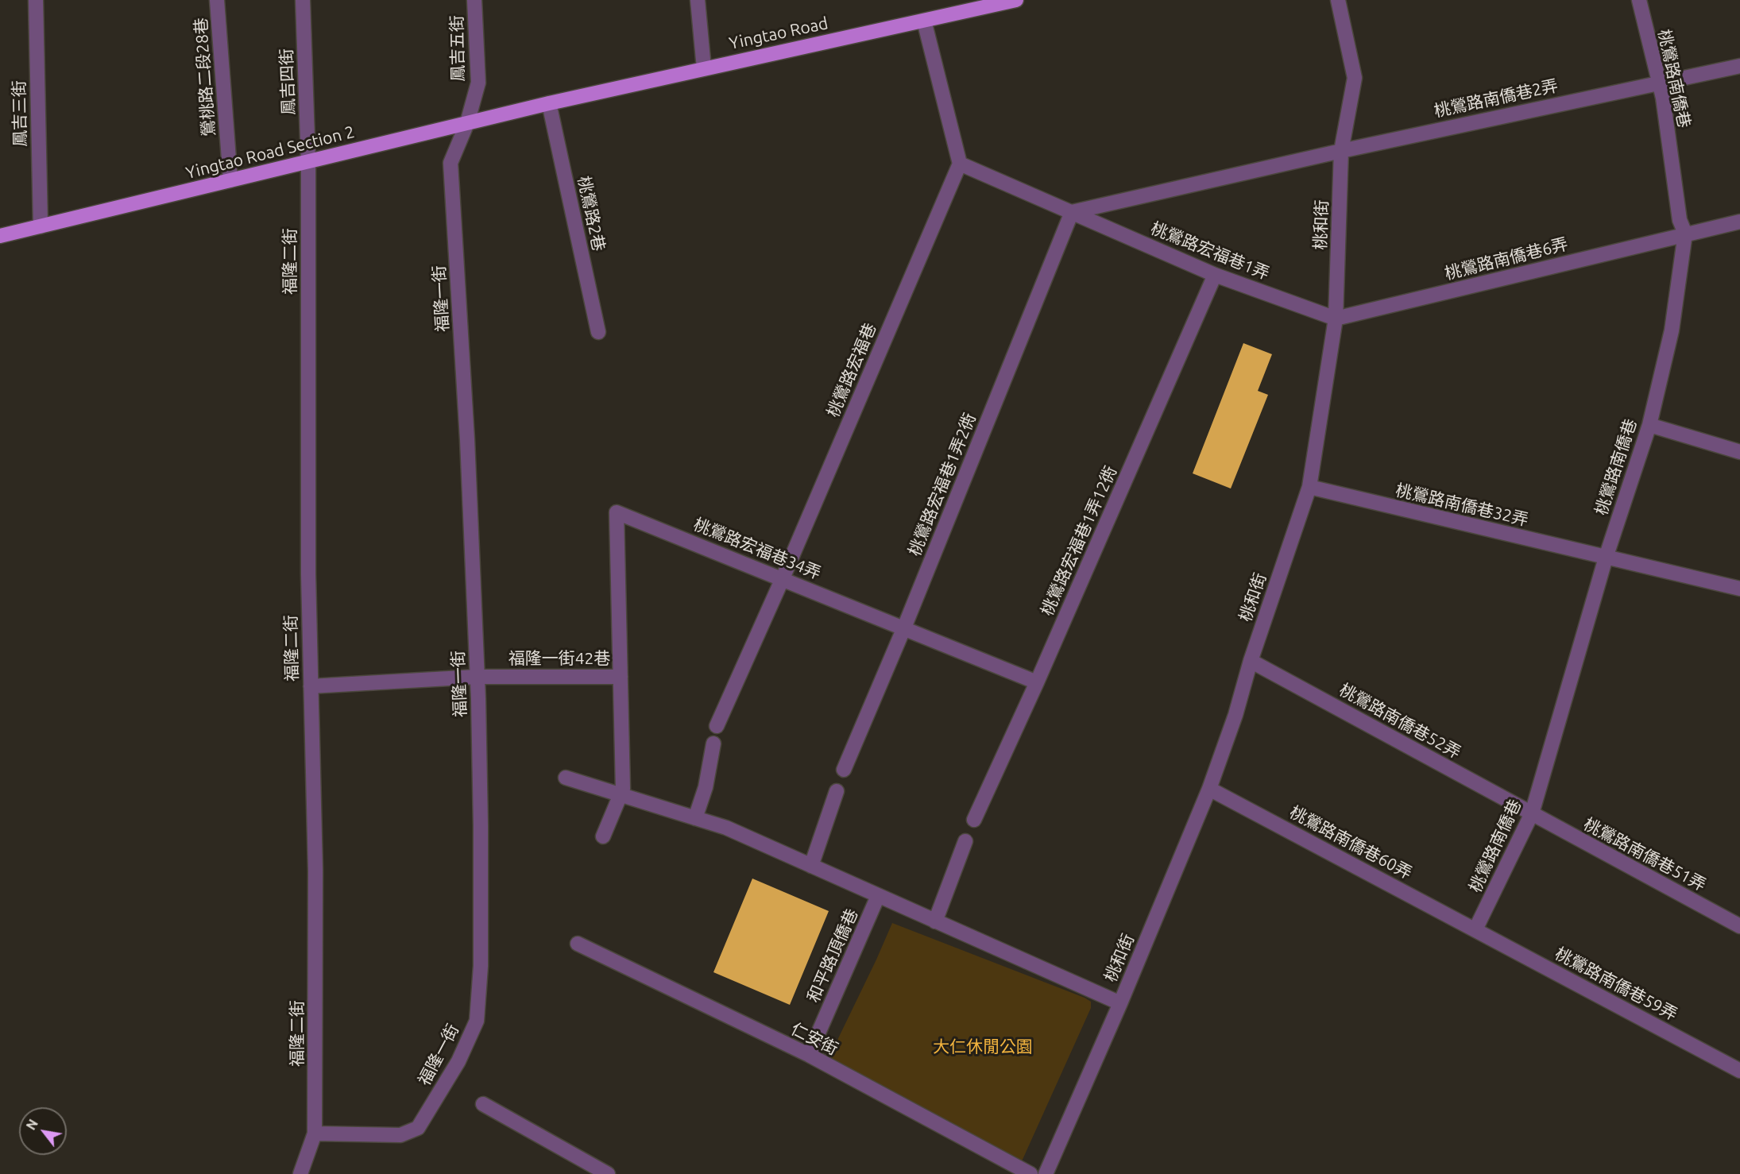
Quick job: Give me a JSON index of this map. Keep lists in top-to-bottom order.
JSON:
{
  "streets": {
    "main road": ["Yingtao Road", "Yingtao Road Section 2"],
    "street": [
      "鳳吉五街",
      "鶯桃路二段28巷",
      "桃鶯路南僑巷",
      "鳳吉四街",
      "桃鶯路南僑巷2弄",
      "鳳吉三街",
      "桃鶯路2巷",
      "桃和街",
      "桃鶯路宏福巷1弄",
      "桃鶯路南僑巷6弄",
      "福隆二街",
      "福隆一街",
      "桃鶯路宏福巷",
      "桃鶯路宏福巷1弄2衖",
      "桃鶯路南僑巷32弄",
      "桃鶯路宏福巷1弄12衖",
      "桃鶯路宏福巷34弄",
      "福隆一街42巷",
      "桃鶯路南僑巷52弄",
      "桃鶯路南僑巷60弄",
      "桃鶯路南僑巷51弄",
      "和平路頂僑巷",
      "桃鶯路南僑巷59弄",
      "仁安街"
    ]
  },
  "crossings": [
    ["Yingtao Road", "Yingtao Road Section 2"],
    ["Yingtao Road", "桃鶯路2巷"],
    ["鳳吉五街", "Yingtao Road Section 2"],
    ["鳳吉五街", "福隆一街"],
    ["鶯桃路二段28巷", "Yingtao Road Section 2"],
    ["桃鶯路南僑巷", "桃鶯路南僑巷2弄"],
    ["桃鶯路南僑巷", "桃鶯路南僑巷6弄"],
    ["桃鶯路南僑巷", "桃鶯路南僑巷32弄"],
    ["桃鶯路南僑巷", "桃鶯路南僑巷52弄"],
    ["桃鶯路南僑巷", "桃鶯路南僑巷60弄"],
    ["桃鶯路南僑巷", "桃鶯路南僑巷51弄"],
    ["桃鶯路南僑巷", "桃鶯路南僑巷59弄"],
    ["鳳吉四街", "Yingtao Road Section 2"],
    ["鳳吉四街", "福隆二街"],
    ["桃鶯路南僑巷2弄", "桃和街"],
    ["桃鶯路南僑巷2弄", "桃鶯路宏福巷1弄"],
    ["鳳吉三街", "Yingtao Road Section 2"],
    ["Yingtao Road Section 2", "桃鶯路2巷"],
    ["Yingtao Road Section 2", "福隆二街"],
    ["Yingtao Road Section 2", "福隆一街"],
    ["桃和街", "桃鶯路宏福巷1弄"],
    ["桃和街", "桃鶯路南僑巷6弄"],
    ["桃和街", "桃鶯路南僑巷32弄"],
    ["桃和街", "桃鶯路南僑巷52弄"],
    ["桃和街", "桃鶯路南僑巷60弄"],
    ["桃鶯路宏福巷1弄", "桃鶯路南僑巷6弄"],
    ["桃鶯路宏福巷1弄", "桃鶯路宏福巷"],
    ["桃鶯路宏福巷1弄", "桃鶯路宏福巷1弄2衖"],
    ["桃鶯路宏福巷1弄", "桃鶯路宏福巷1弄12衖"],
    ["福隆二街", "福隆一街"],
    ["福隆二街", "福隆一街42巷"],
    ["福隆一街", "福隆一街42巷"],
    ["桃鶯路宏福巷", "桃鶯路宏福巷34弄"],
    ["桃鶯路宏福巷1弄2衖", "桃鶯路宏福巷34弄"],
    ["桃鶯路宏福巷1弄12衖", "桃鶯路宏福巷34弄"],
    ["桃鶯路宏福巷34弄", "福隆一街42巷"],
    ["桃鶯路南僑巷52弄", "桃鶯路南僑巷51弄"],
    ["桃鶯路南僑巷60弄", "桃鶯路南僑巷59弄"],
    ["和平路頂僑巷", "仁安街"]
  ],
  "parks": ["大仁休閒公園"],
  "north": "top left"
}
